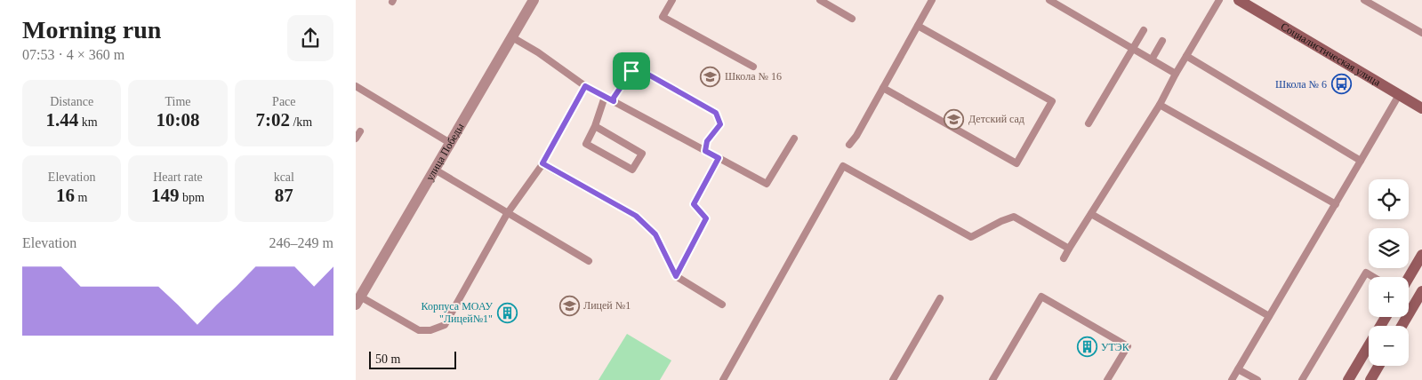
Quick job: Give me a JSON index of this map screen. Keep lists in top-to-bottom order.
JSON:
{
  "streets": {
    "main road": ["Социалистическая улица"],
    "street": ["улица Победы"]
  },
  "places": {
    "school or university": ["Школа № 16", "Детский сад", "Лицей №1"],
    "bus stop": ["Школа № 6"],
    "building": ["Корпуса МОАУ \"Лицей№1\"", "УТЭК"]
  },
  "scale_bar": "50 m",
  "page": {
    "heading": ["Morning run", "07:53 · 4 × 360 m"],
    "stats": [
      ["Distance", "1.44 km"],
      ["Time", "10:08"],
      ["Pace", "7:02 /km"],
      ["Elevation", "16 m"],
      ["Heart rate", "149 bpm"],
      ["kcal", "87"]
    ],
    "map_buttons": ["+", "−"],
    "chart": ["Elevation", "246–249 m"],
    "scale": "50 m"
  }
}
